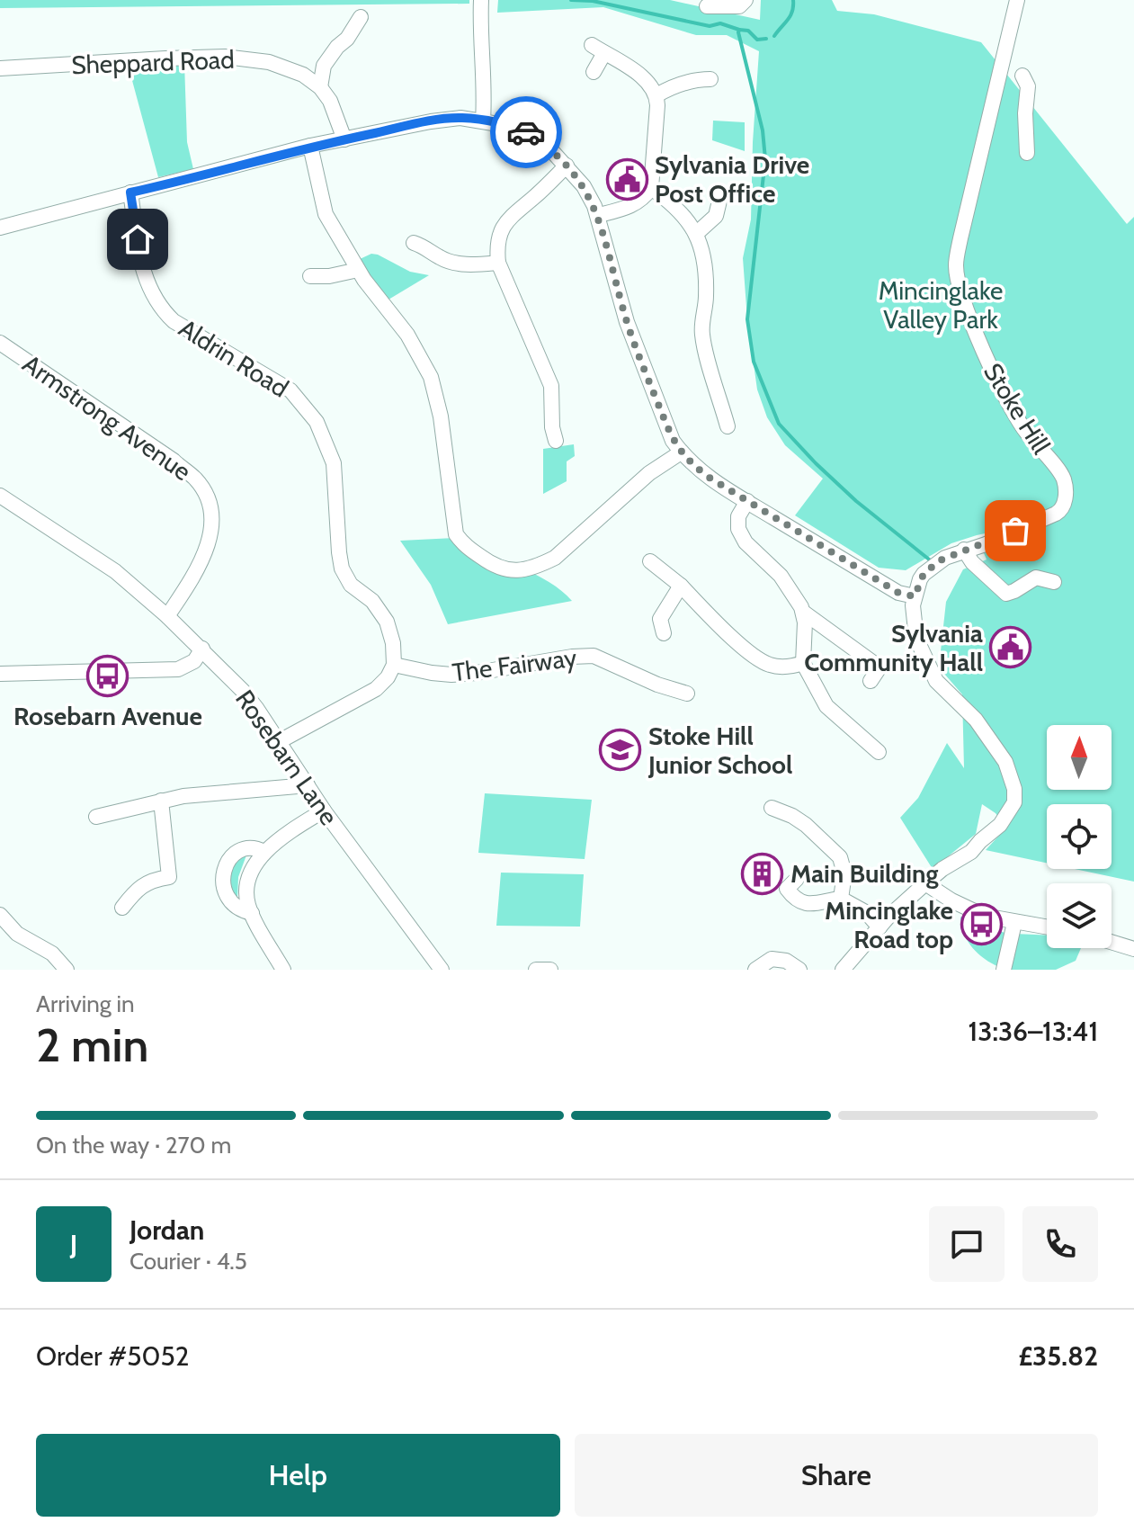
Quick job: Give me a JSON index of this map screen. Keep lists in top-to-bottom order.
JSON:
{
  "streets": {
    "street": [
      "Sheppard Road",
      "Aldrin Road",
      "Stoke Hill",
      "Armstrong Avenue",
      "The Fairway",
      "Rosebarn Lane"
    ]
  },
  "crossings": [
    ["Aldrin Road", "The Fairway"],
    ["Armstrong Avenue", "Rosebarn Lane"]
  ],
  "parks": ["Mincinglake Valley Park"],
  "places": {
    "public building": ["Sylvania Drive Post Office", "Sylvania Community Hall"],
    "bus stop": ["Rosebarn Avenue", "Mincinglake Road top"],
    "school or university": ["Stoke Hill Junior School"],
    "building": ["Main Building"]
  },
  "north": "top",
  "page": {
    "heading": ["2 min", "Arriving in", "13:36–13:41"],
    "panel": [
      "Jordan",
      "Courier · 4.5",
      "Order #5052",
      "£35.82"
    ],
    "bar": "On the way · 270 m",
    "round": "J",
    "buttons": ["Help", "Share"]
  }
}
